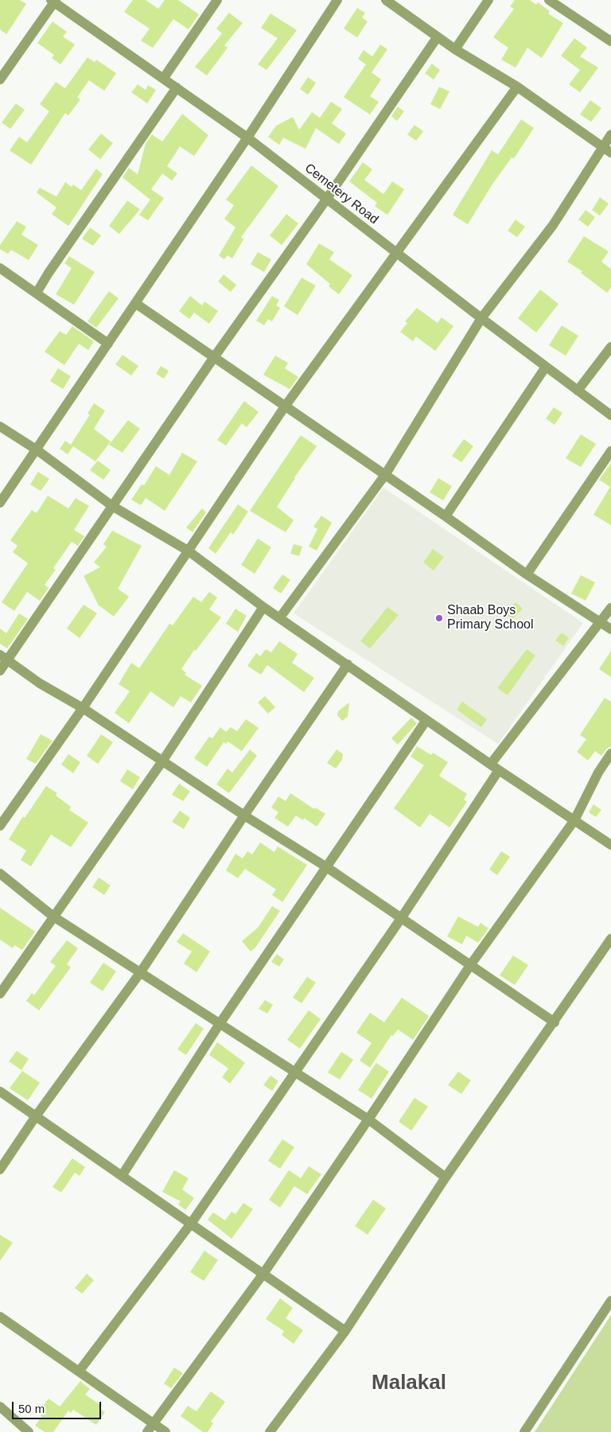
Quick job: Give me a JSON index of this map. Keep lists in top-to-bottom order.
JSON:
{
  "streets": {
    "street": ["Cemetery Road"]
  },
  "districts": ["Malakal"],
  "places": ["Shaab Boys Primary School"],
  "scale_bar": "50 m"
}
